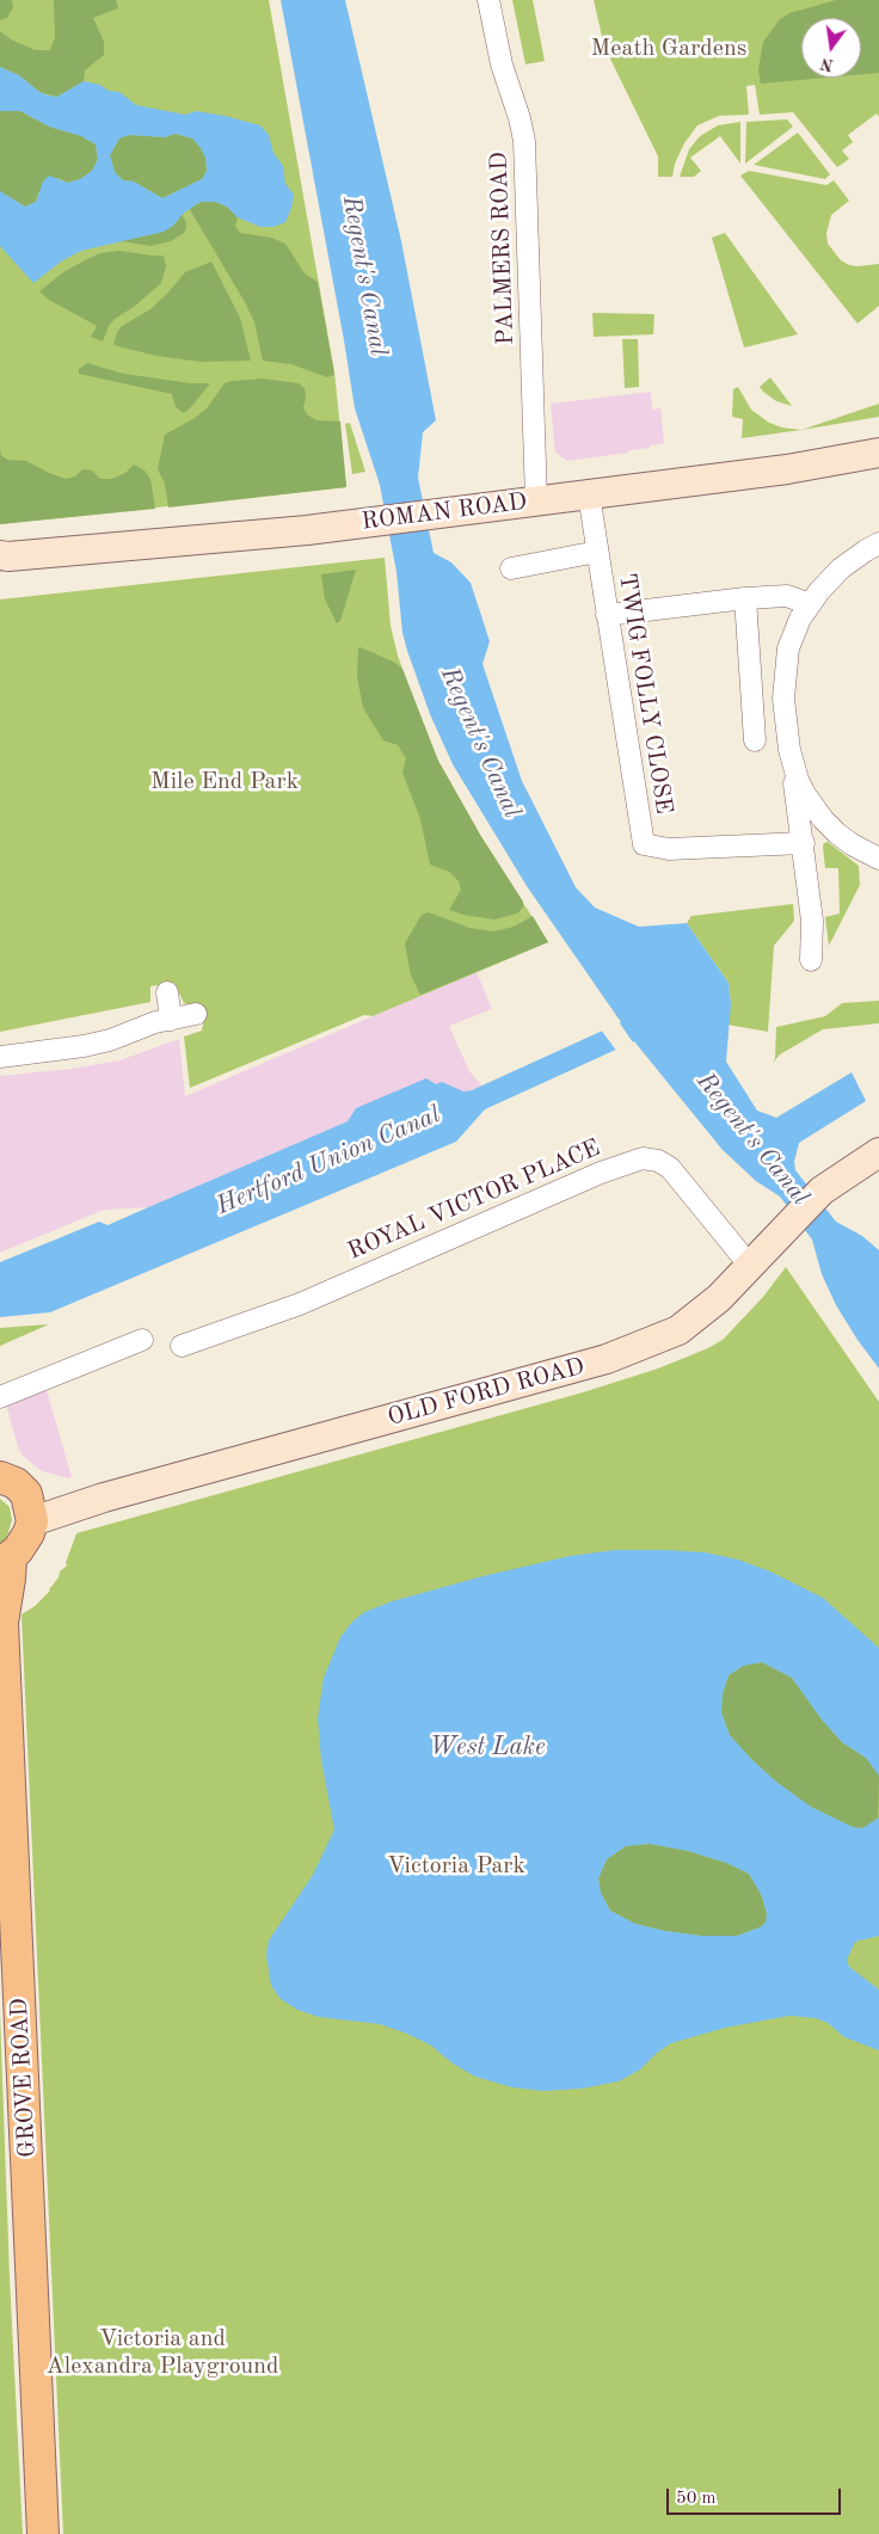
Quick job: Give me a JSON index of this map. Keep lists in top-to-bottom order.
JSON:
{
  "streets": {
    "main road": ["ROMAN ROAD", "OLD FORD ROAD", "GROVE ROAD"],
    "street": ["PALMERS ROAD", "TWIG FOLLY CLOSE", "ROYAL VICTOR PLACE"]
  },
  "crossings": [
    ["PALMERS ROAD", "ROMAN ROAD"],
    ["ROMAN ROAD", "TWIG FOLLY CLOSE"],
    ["ROYAL VICTOR PLACE", "OLD FORD ROAD"],
    ["OLD FORD ROAD", "GROVE ROAD"]
  ],
  "water": ["Regent's Canal", "Hertford Union Canal", "West Lake"],
  "parks": [
    "Meath Gardens",
    "Mile End Park",
    "Victoria Park",
    "Victoria and Alexandra Playground"
  ],
  "scale_bar": "50 m",
  "north": "bottom"
}
